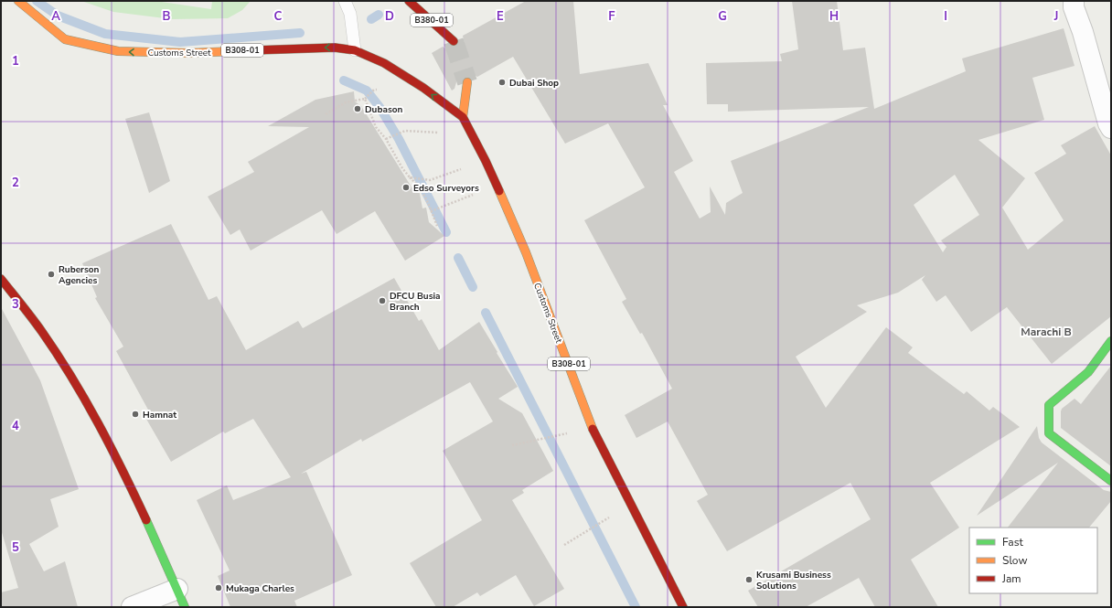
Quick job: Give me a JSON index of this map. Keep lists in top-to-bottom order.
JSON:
{
  "streets": {
    "main road": ["B380-01", "B308-01", "Customs Street"]
  },
  "one_way": ["Customs Street"],
  "districts": ["Marachi B"],
  "places": [
    "Dubai Shop",
    "Dubason",
    "Edso Surveyors",
    "Ruberson Agencies",
    "DFCU Busia Branch",
    "Hamnat",
    "Krusami Business Solutions",
    "Mukaga Charles"
  ],
  "legend": ["Fast", "Slow", "Jam"],
  "grid": {
    "columns": [
      "A",
      "B",
      "C",
      "D",
      "E",
      "F",
      "G",
      "H",
      "I",
      "J"
    ],
    "rows": [
      "1",
      "2",
      "3",
      "4",
      "5"
    ]
  }
}
